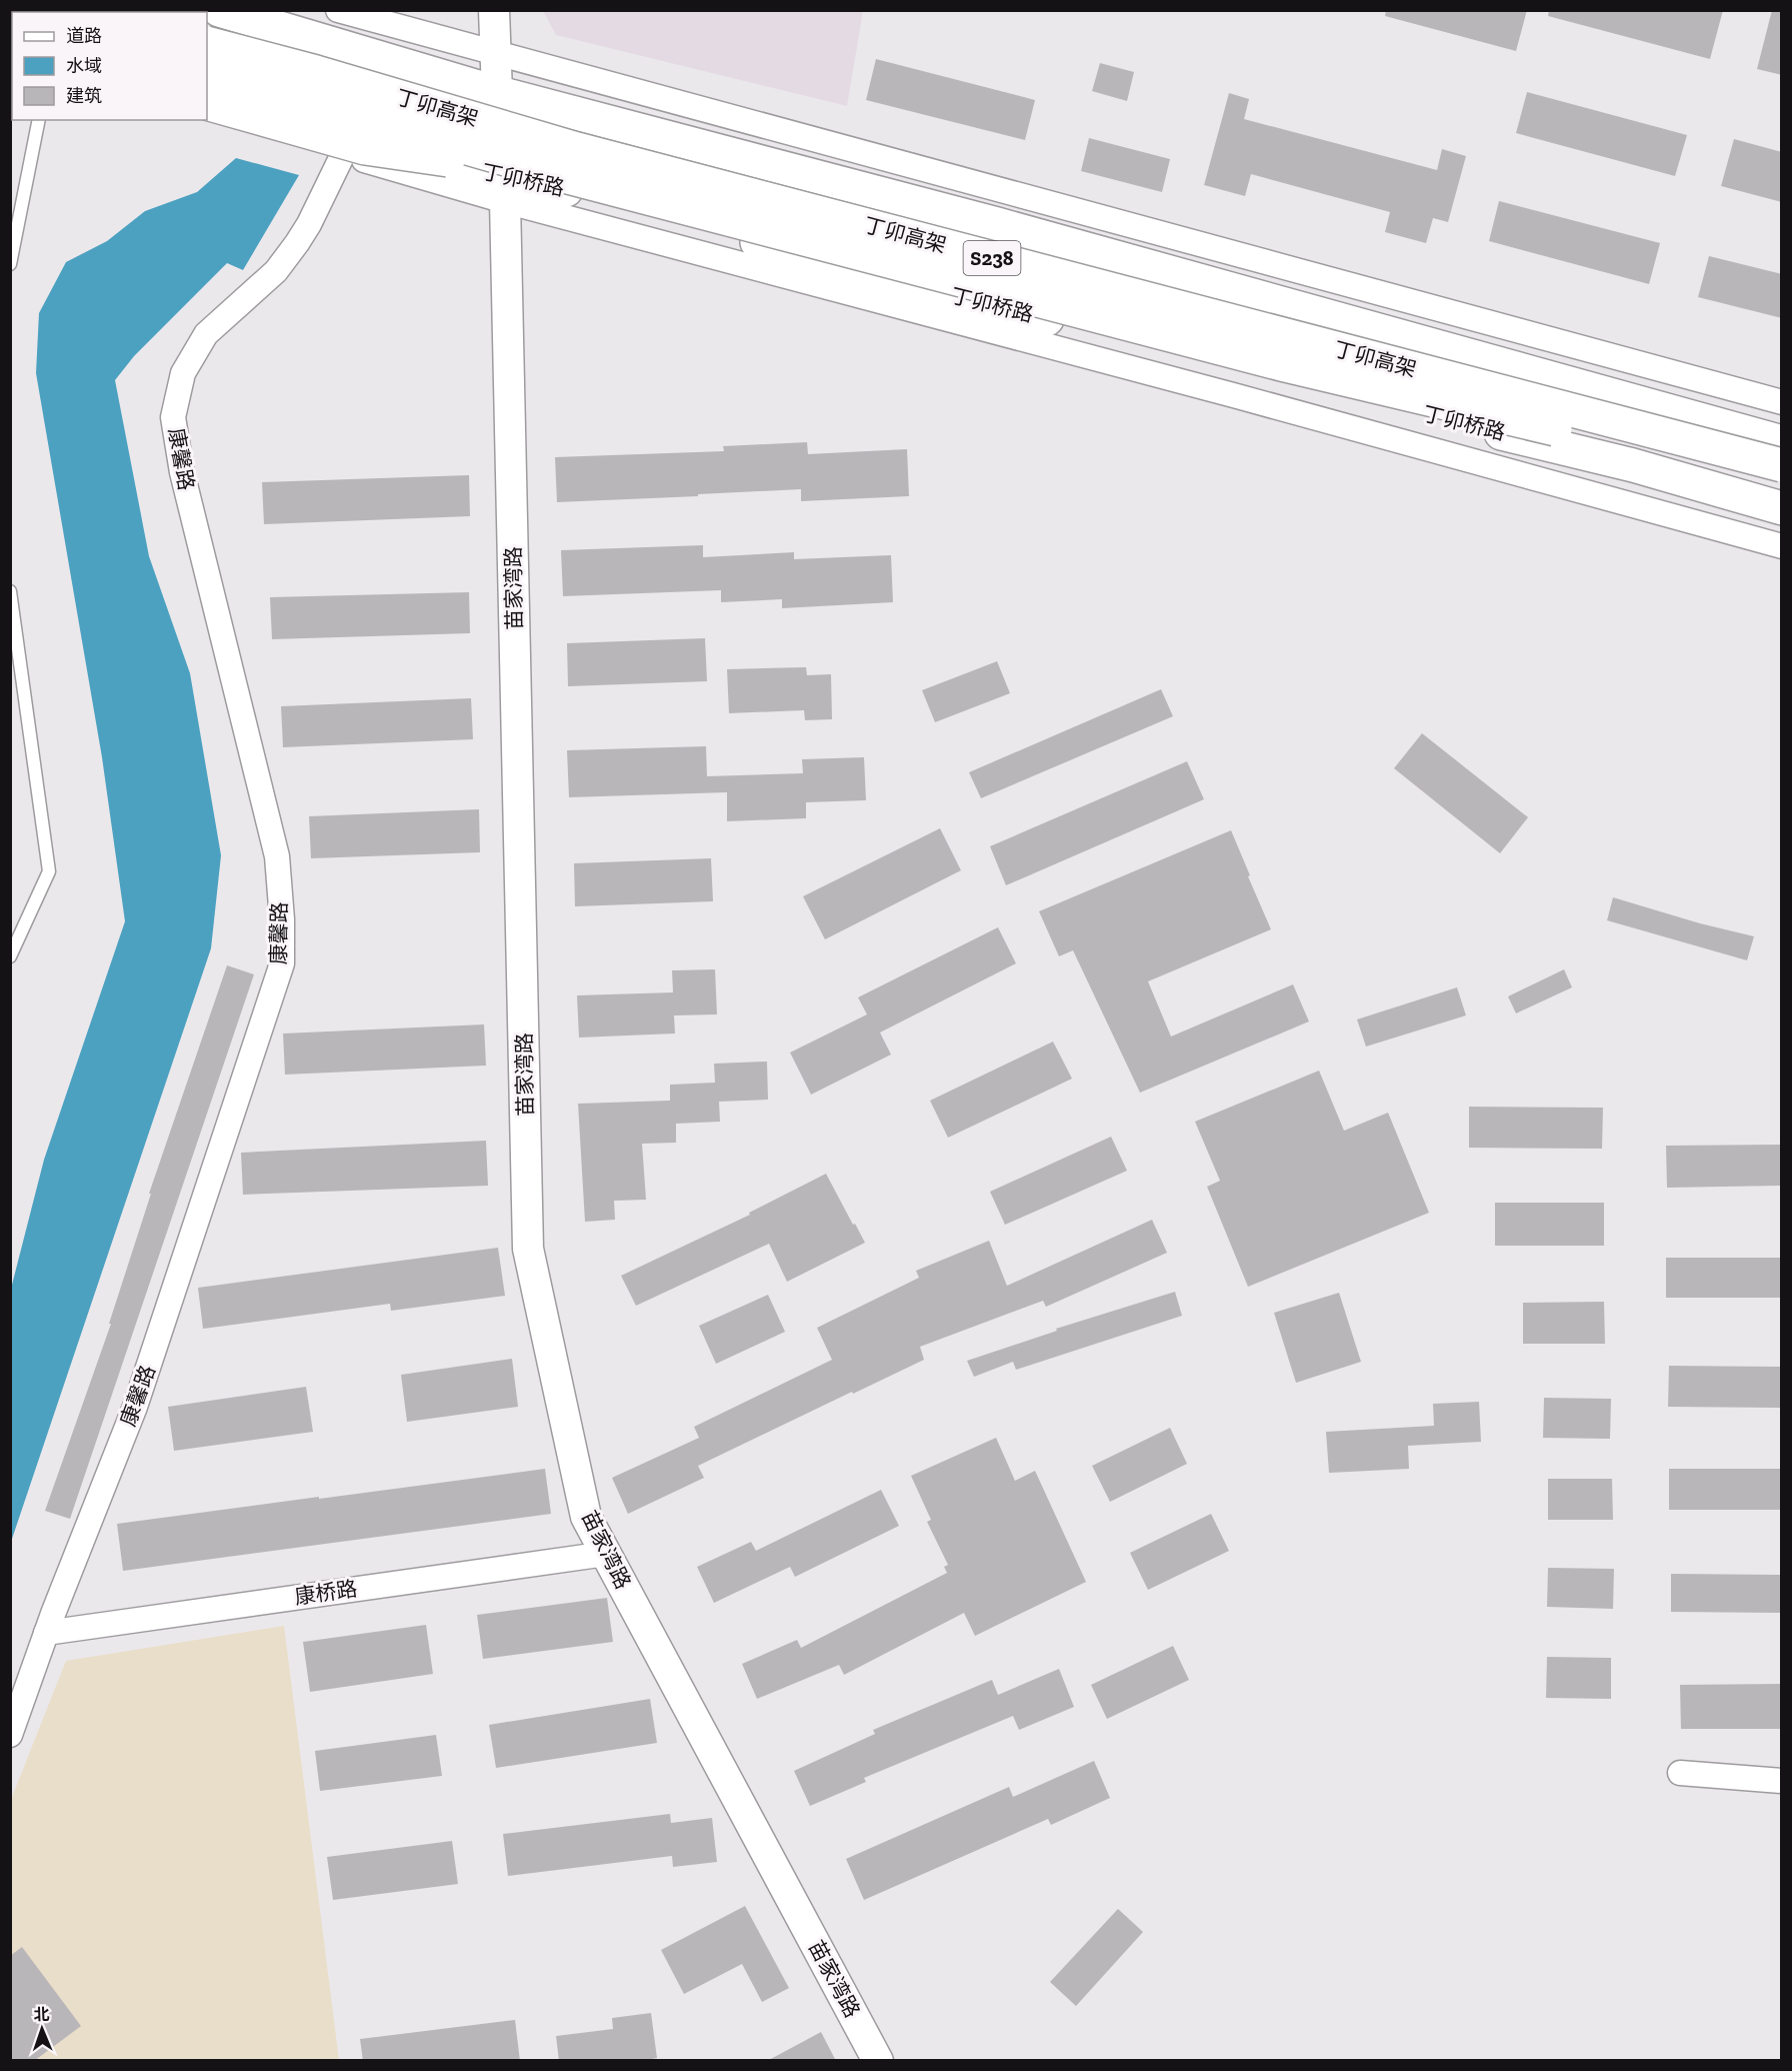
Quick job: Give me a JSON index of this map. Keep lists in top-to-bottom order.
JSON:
{
  "streets": {
    "main road": ["丁卯高架", "丁卯桥路", "S238"],
    "street": ["康馨路", "苗家湾路", "康桥路"]
  },
  "crossings": [
    ["丁卯桥路", "苗家湾路"],
    ["S238", "苗家湾路"],
    ["康馨路", "康桥路"],
    ["苗家湾路", "康桥路"]
  ],
  "legend": ["道路", "水域", "建筑"],
  "north": "top"
}
